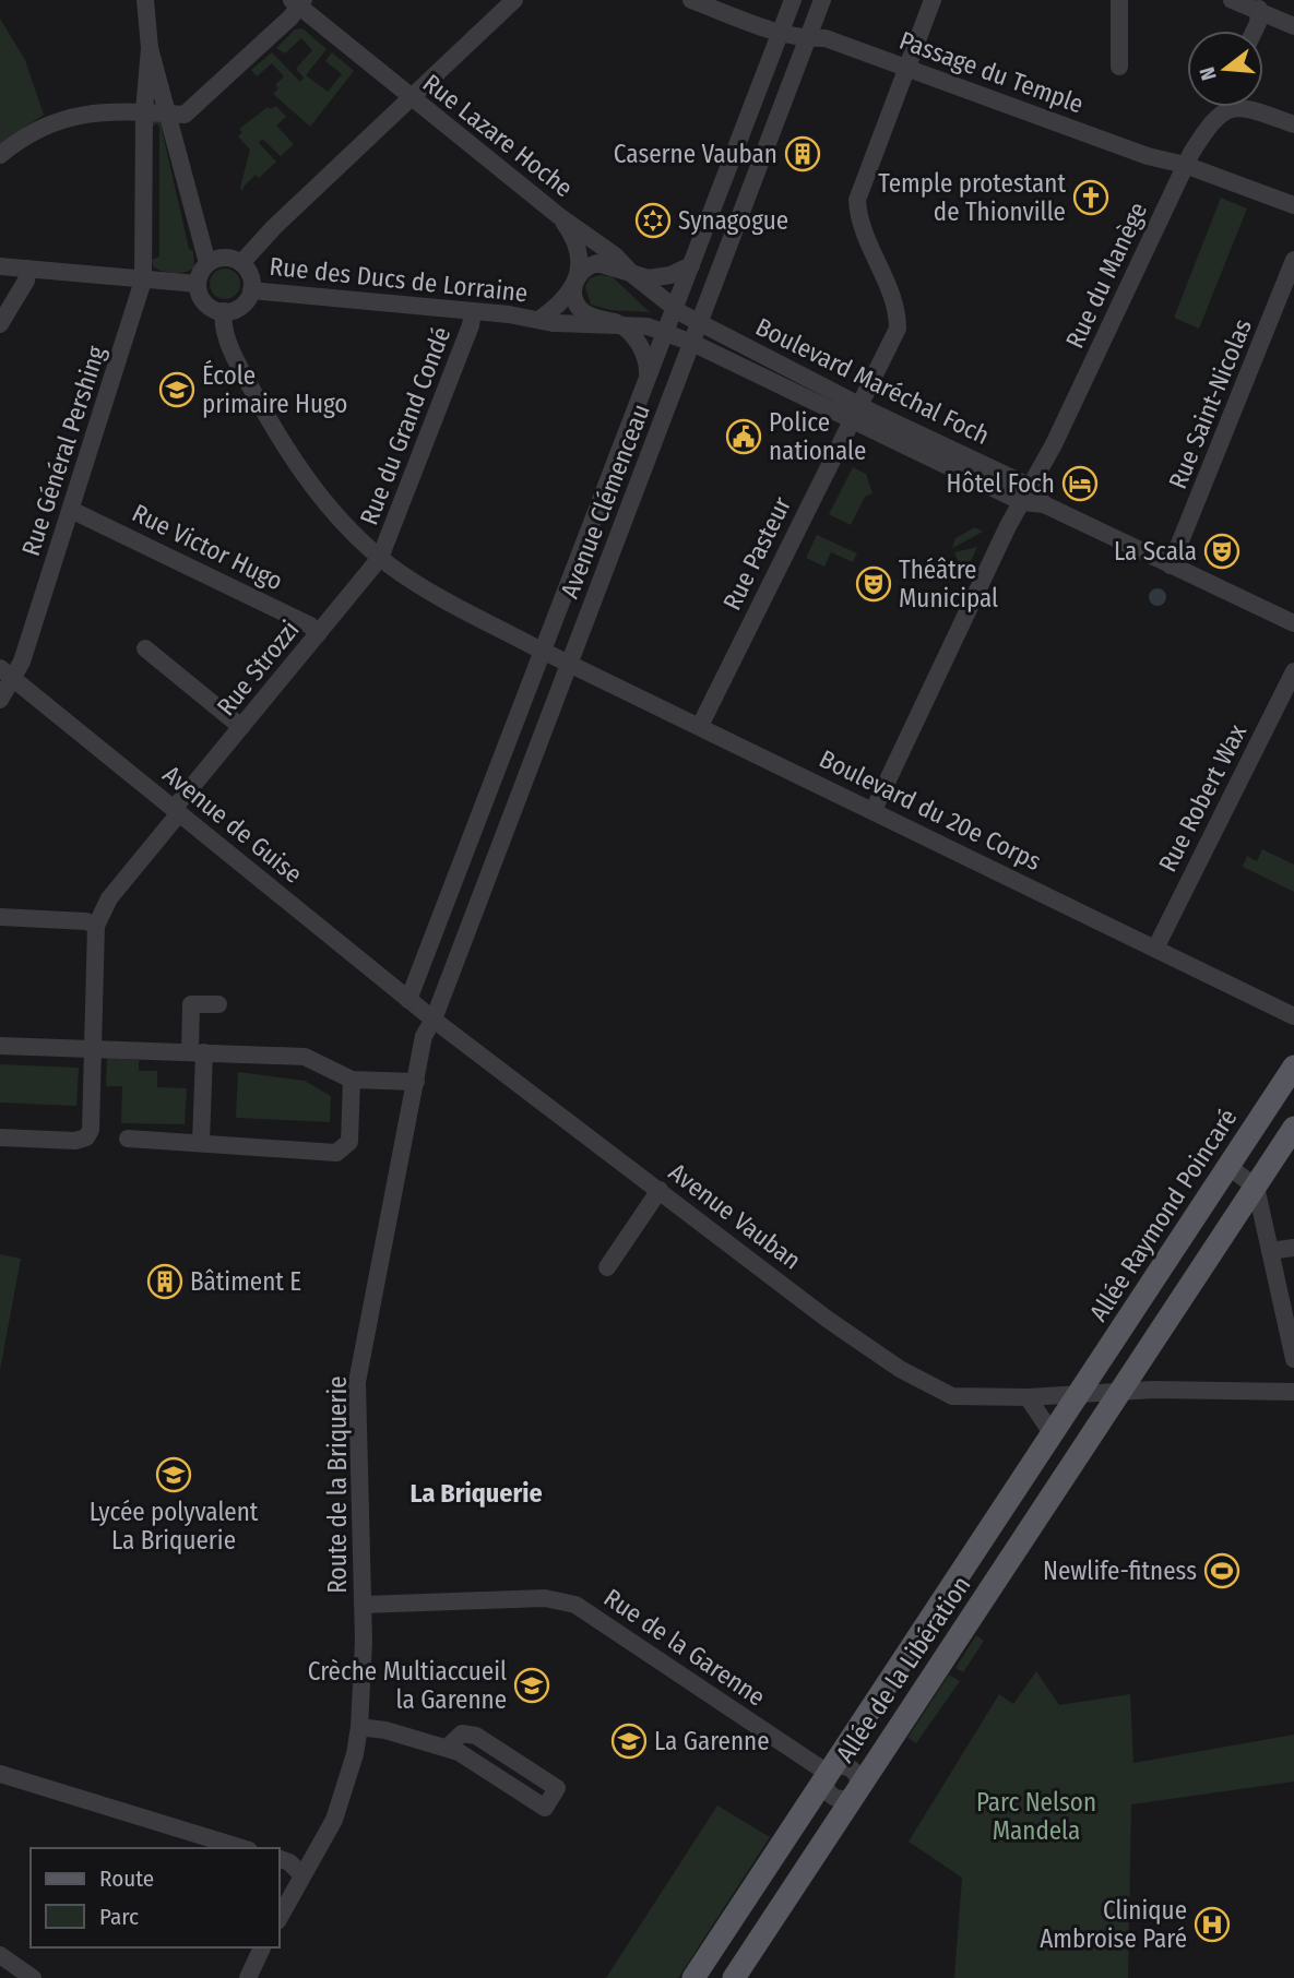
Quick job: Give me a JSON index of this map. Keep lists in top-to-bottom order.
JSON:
{
  "streets": {
    "main road": ["Allée Raymond Poincaré", "Allée de la Libération"],
    "street": [
      "Passage du Temple",
      "Rue Lazare Hoche",
      "Rue du Manège",
      "Rue des Ducs de Lorraine",
      "Boulevard Maréchal Foch",
      "Rue Saint-Nicolas",
      "Rue du Grand Condé",
      "Rue Général Pershing",
      "Avenue Clémenceau",
      "Rue Victor Hugo",
      "Rue Pasteur",
      "Rue Strozzi",
      "Rue Robert Wax",
      "Boulevard du 20e Corps",
      "Avenue de Guise",
      "Avenue Vauban",
      "Route de la Briquerie",
      "Rue de la Garenne"
    ]
  },
  "crossings": [
    ["Passage du Temple", "Rue du Manège"],
    ["Passage du Temple", "Avenue Clémenceau"],
    ["Passage du Temple", "Rue Pasteur"],
    ["Rue Lazare Hoche", "Rue des Ducs de Lorraine"],
    ["Rue Lazare Hoche", "Boulevard Maréchal Foch"],
    ["Rue Lazare Hoche", "Avenue Clémenceau"],
    ["Rue du Manège", "Boulevard Maréchal Foch"],
    ["Rue du Manège", "Boulevard du 20e Corps"],
    ["Rue des Ducs de Lorraine", "Boulevard Maréchal Foch"],
    ["Rue des Ducs de Lorraine", "Rue du Grand Condé"],
    ["Rue des Ducs de Lorraine", "Avenue Clémenceau"],
    ["Rue des Ducs de Lorraine", "Boulevard du 20e Corps"],
    ["Boulevard Maréchal Foch", "Rue Saint-Nicolas"],
    ["Boulevard Maréchal Foch", "Avenue Clémenceau"],
    ["Boulevard Maréchal Foch", "Rue Pasteur"],
    ["Rue du Grand Condé", "Rue Strozzi"],
    ["Rue du Grand Condé", "Boulevard du 20e Corps"],
    ["Rue Général Pershing", "Rue Victor Hugo"],
    ["Rue Général Pershing", "Avenue de Guise"],
    ["Avenue Clémenceau", "Boulevard du 20e Corps"],
    ["Avenue Clémenceau", "Avenue de Guise"],
    ["Avenue Clémenceau", "Avenue Vauban"],
    ["Avenue Clémenceau", "Route de la Briquerie"],
    ["Rue Victor Hugo", "Rue Strozzi"],
    ["Rue Pasteur", "Boulevard du 20e Corps"],
    ["Rue Strozzi", "Boulevard du 20e Corps"],
    ["Rue Strozzi", "Avenue de Guise"],
    ["Rue Robert Wax", "Boulevard du 20e Corps"],
    ["Avenue de Guise", "Avenue Vauban"],
    ["Avenue de Guise", "Route de la Briquerie"],
    ["Allée Raymond Poincaré", "Avenue Vauban"],
    ["Allée Raymond Poincaré", "Allée de la Libération"],
    ["Avenue Vauban", "Route de la Briquerie"],
    ["Avenue Vauban", "Allée de la Libération"],
    ["Route de la Briquerie", "Rue de la Garenne"],
    ["Rue de la Garenne", "Allée de la Libération"]
  ],
  "districts": ["La Briquerie"],
  "parks": ["Parc Nelson Mandela"],
  "places": {
    "building": ["Caserne Vauban", "Bâtiment E"],
    "church": ["Temple protestant de Thionville"],
    "synagogue": ["Synagogue"],
    "school or university": [
      "École primaire Hugo",
      "Lycée polyvalent La Briquerie",
      "Crèche Multiaccueil la Garenne",
      "La Garenne"
    ],
    "public building": ["Police nationale"],
    "hotel": ["Hôtel Foch"],
    "theatre": ["La Scala", "Théâtre Municipal"],
    "sports": ["Newlife-fitness"],
    "hospital": ["Clinique Ambroise Paré"]
  },
  "legend": ["Route", "Parc"],
  "north": "left"
}
